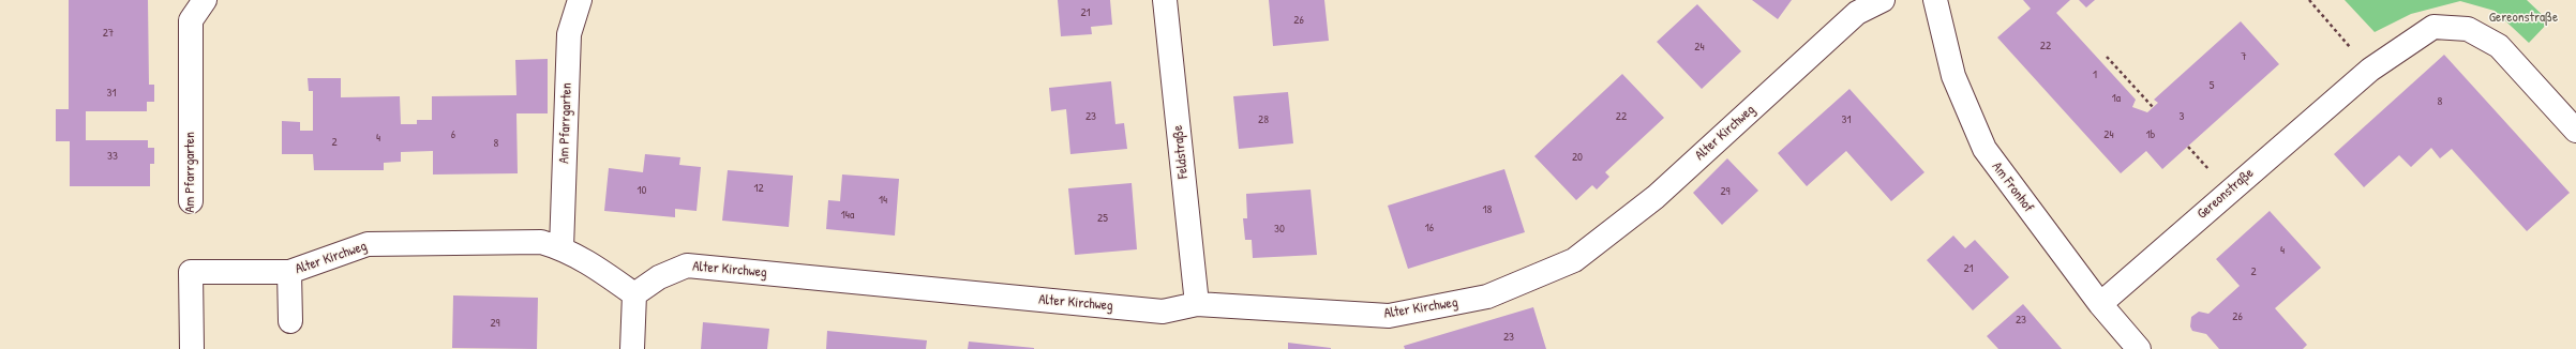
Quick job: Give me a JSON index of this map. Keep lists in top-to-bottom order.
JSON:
{
  "streets": {
    "street": [
      "Am Pfarrgarten",
      "Alter Kirchweg",
      "Feldstraße",
      "Am Fronhof",
      "Gereonstraße"
    ]
  },
  "crossings": [
    ["Am Pfarrgarten", "Alter Kirchweg"],
    ["Alter Kirchweg", "Feldstraße"],
    ["Am Fronhof", "Gereonstraße"]
  ],
  "parks": ["Gereonstraße"],
  "house_numbers": [
    "21",
    "26",
    "27",
    "22",
    "24",
    "7",
    "1",
    "5",
    "31",
    "1a",
    "8",
    "23",
    "22",
    "3",
    "28",
    "31",
    "6",
    "24",
    "1b",
    "4",
    "2",
    "8",
    "33",
    "20",
    "12",
    "10",
    "29",
    "14",
    "18",
    "14a",
    "25",
    "16",
    "30",
    "4",
    "21",
    "2",
    "26",
    "23",
    "29",
    "23"
  ]
}
